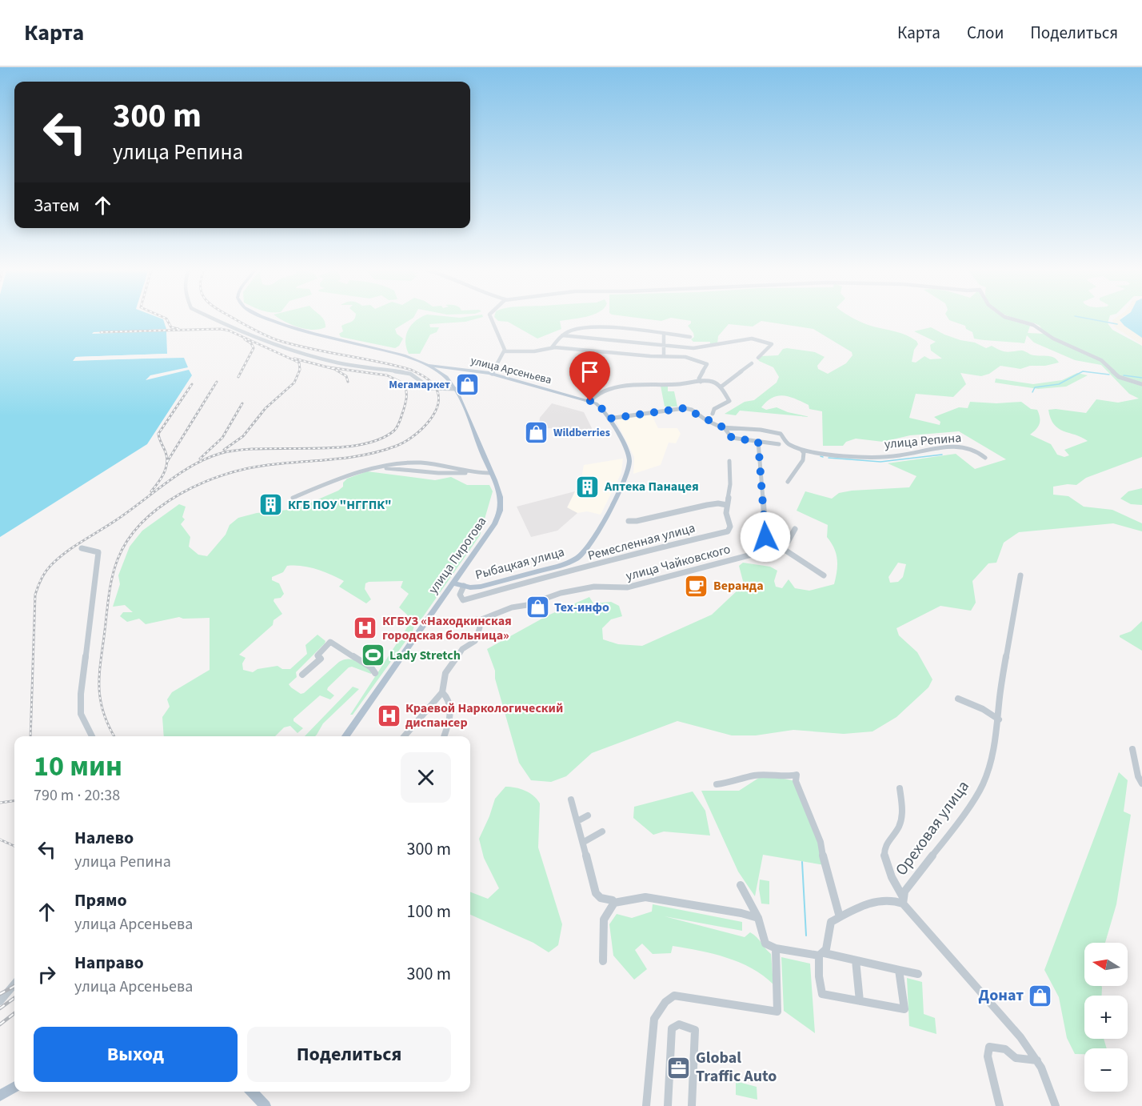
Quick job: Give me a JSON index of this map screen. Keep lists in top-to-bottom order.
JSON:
{
  "streets": {
    "main road": ["улица Арсеньева", "улица Пирогова", "Рыбацкая улица"],
    "street": [
      "улица Репина",
      "Ремесленная улица",
      "улица Чайковского",
      "Ореховая улица"
    ]
  },
  "crossings": [
    ["улица Арсеньева", "улица Пирогова"],
    ["улица Арсеньева", "Рыбацкая улица"],
    ["Ремесленная улица", "Рыбацкая улица"],
    ["улица Пирогова", "Рыбацкая улица"]
  ],
  "places": {
    "shop": [
      "Мегамаркет",
      "Wildberries",
      "Тех-инфо",
      "Донат"
    ],
    "building": ["Аптека Панацея", "КГБ ПОУ \"НГГПК\""],
    "cafe": ["Веранда"],
    "hospital": ["КГБУЗ «Находкинская городская больница»", "Краевой Наркологический диспансер"],
    "sports": ["Lady Stretch"],
    "office": ["Global Traffic Auto"]
  },
  "north": "left",
  "page": {
    "header": "Карта",
    "nav": ["Карта", "Слои", "Поделиться"],
    "turn": ["300 m", "улица Репина"],
    "then": "Затем",
    "heading": ["10 мин", "790 m · 20:38"],
    "list": [
      {
        "name": "Налево",
        "note": "улица Репина",
        "value": "300 m"
      },
      {
        "name": "Прямо",
        "note": "улица Арсеньева",
        "value": "100 m"
      },
      {
        "name": "Направо",
        "note": "улица Арсеньева",
        "value": "300 m"
      }
    ],
    "map_buttons": ["+", "−"],
    "buttons": ["Выход", "Поделиться"]
  }
}
